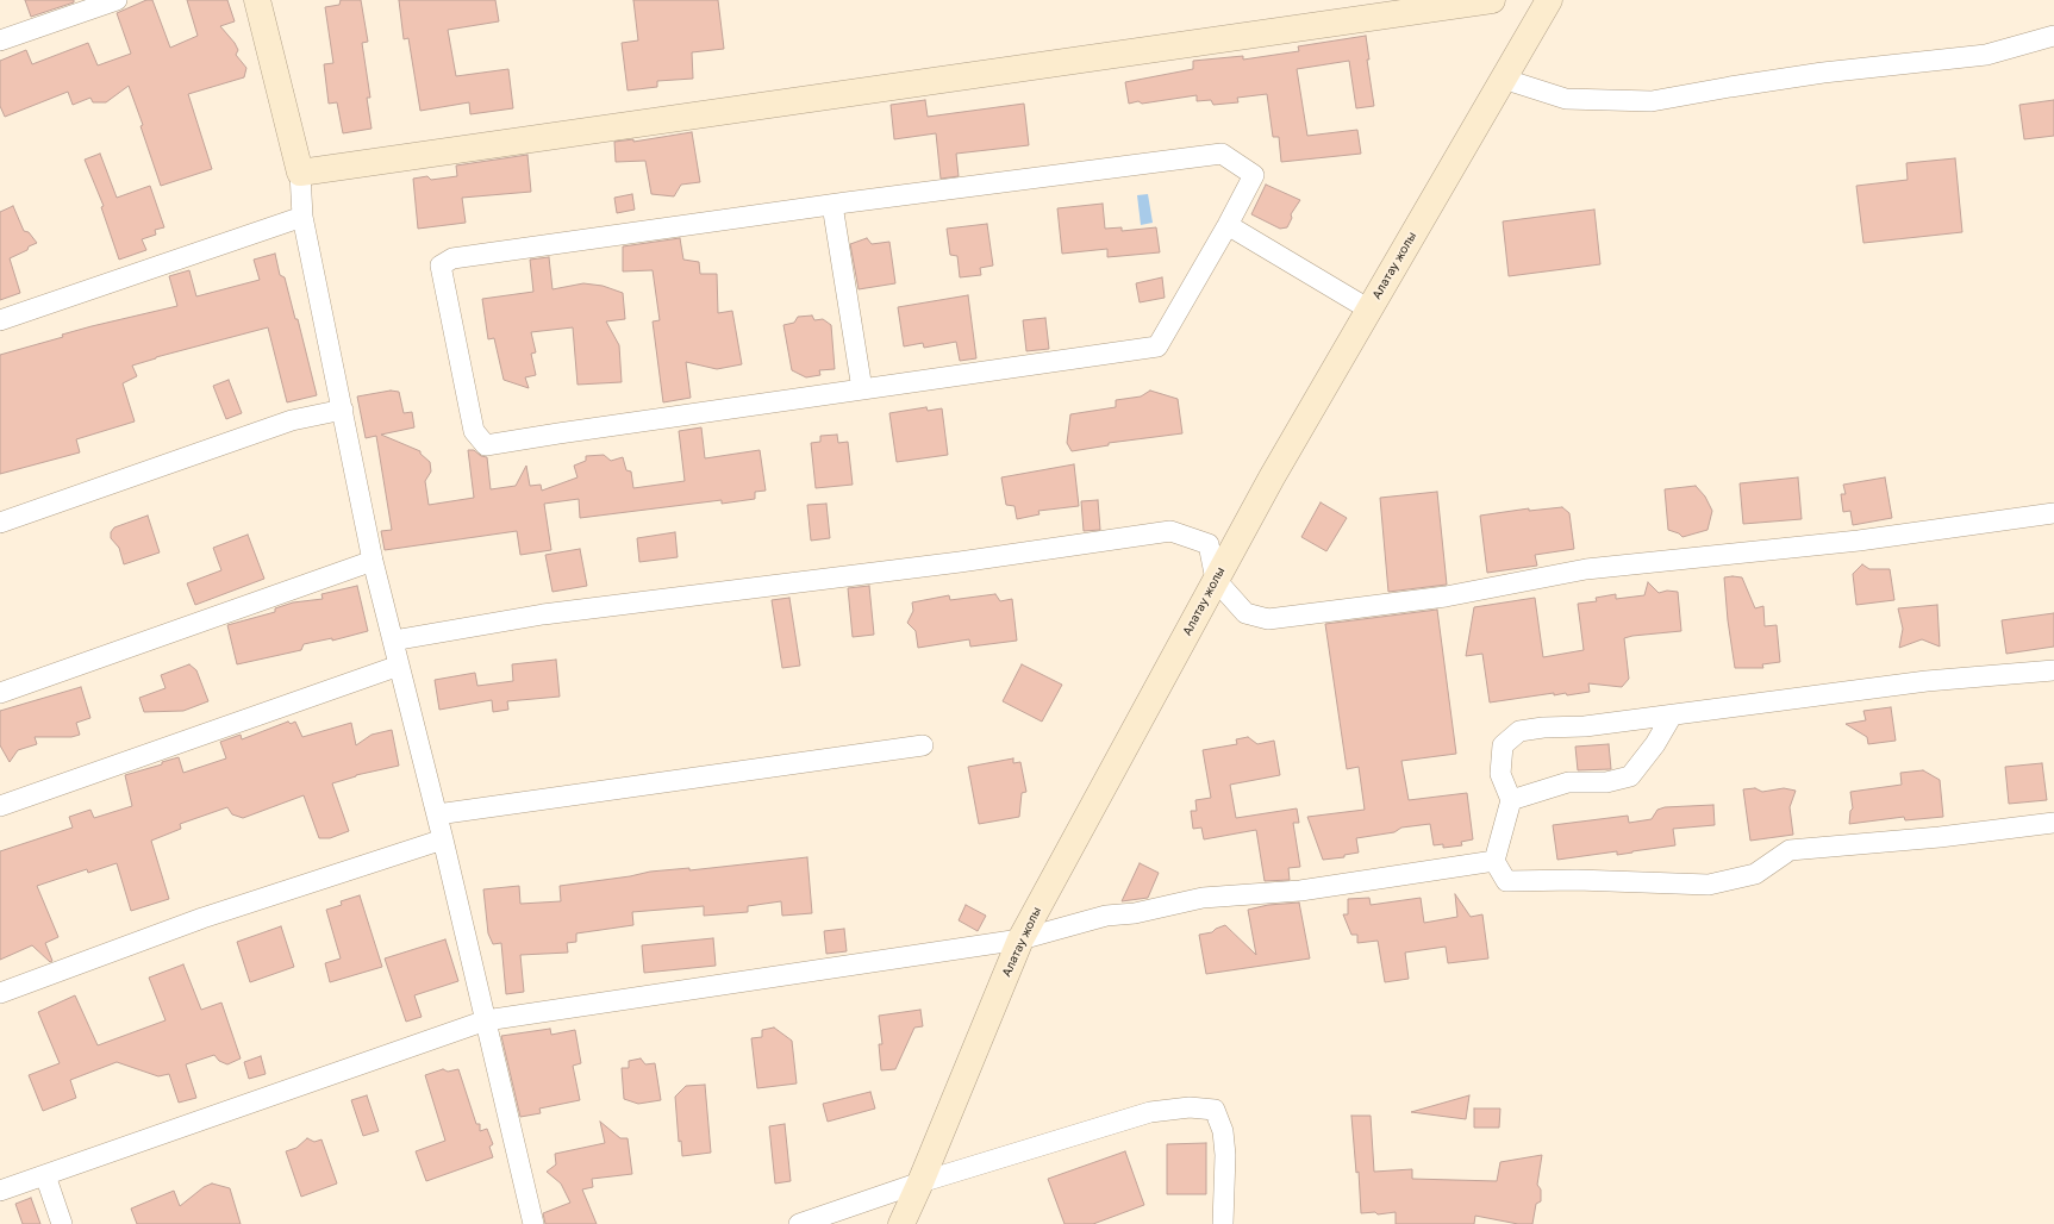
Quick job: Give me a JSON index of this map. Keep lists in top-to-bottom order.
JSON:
{
  "streets": {
    "main road": ["Алатау жолы"]
  }
}
